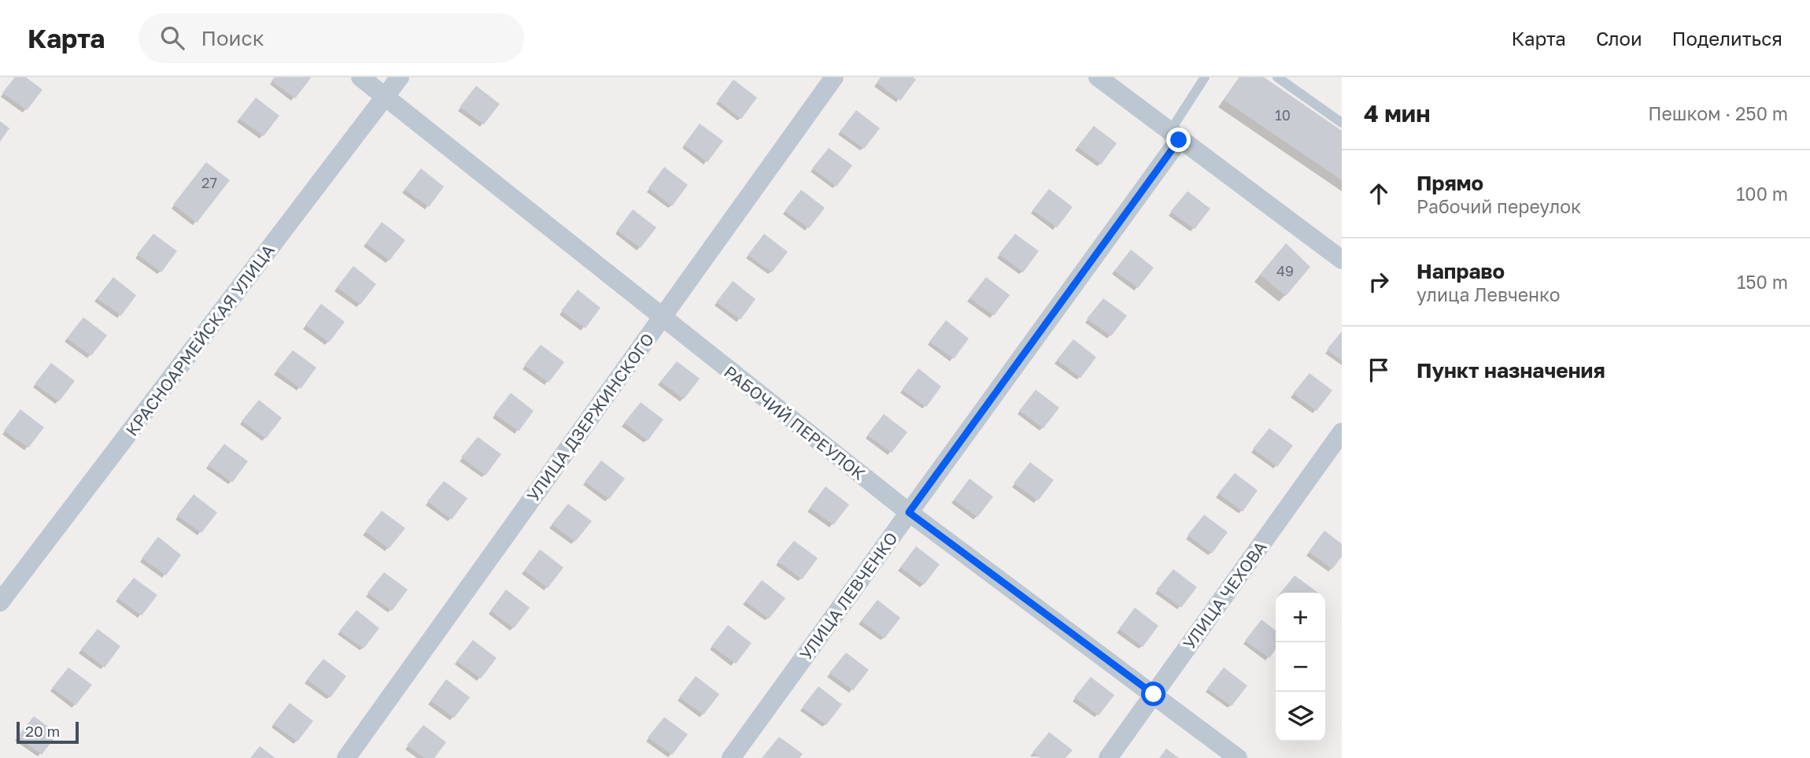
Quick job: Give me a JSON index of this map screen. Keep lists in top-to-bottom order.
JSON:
{
  "streets": {
    "street": [
      "КРАСНОАРМЕЙСКАЯ УЛИЦА",
      "УЛИЦА ДЗЕРЖИНСКОГО",
      "РАБОЧИЙ ПЕРЕУЛОК",
      "УЛИЦА ЧЕХОВА",
      "УЛИЦА ЛЕВЧЕНКО"
    ]
  },
  "crossings": [
    ["КРАСНОАРМЕЙСКАЯ УЛИЦА", "РАБОЧИЙ ПЕРЕУЛОК"],
    ["УЛИЦА ДЗЕРЖИНСКОГО", "РАБОЧИЙ ПЕРЕУЛОК"],
    ["РАБОЧИЙ ПЕРЕУЛОК", "УЛИЦА ЧЕХОВА"],
    ["РАБОЧИЙ ПЕРЕУЛОК", "УЛИЦА ЛЕВЧЕНКО"]
  ],
  "house_numbers": ["10", "27", "49"],
  "scale_bar": "20 m",
  "page": {
    "header": "Карта",
    "search": "Поиск",
    "nav": ["Карта", "Слои", "Поделиться"],
    "heading": ["4 мин", "Пешком · 250 m"],
    "list": [
      ["Прямо", "Рабочий переулок", "100 m"],
      ["Направо", "улица Левченко", "150 m"],
      "Пункт назначения"
    ],
    "map_buttons": ["+", "−"],
    "scale": "20 m"
  }
}
